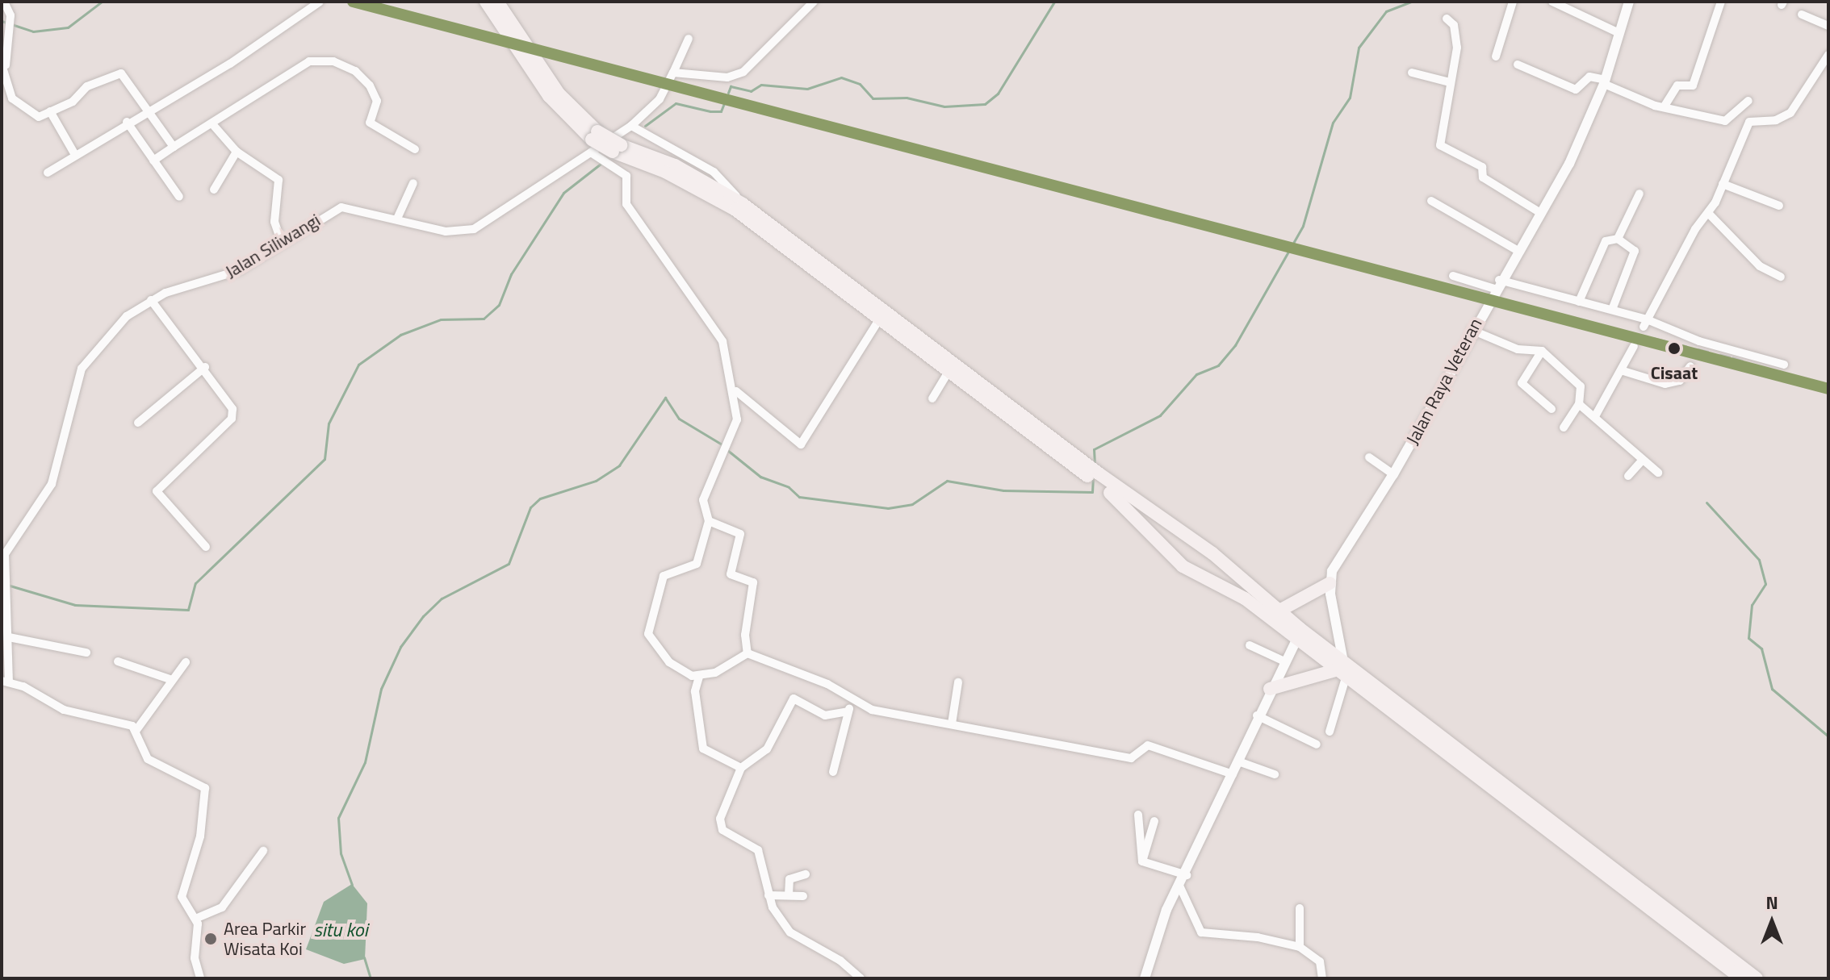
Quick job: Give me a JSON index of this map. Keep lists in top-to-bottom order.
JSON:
{
  "streets": {
    "street": ["Jalan Siliwangi", "Jalan Raya Veteran"]
  },
  "water": ["situ koi"],
  "places": ["Cisaat", "Area Parkir Wisata Koi"],
  "north": "top"
}
